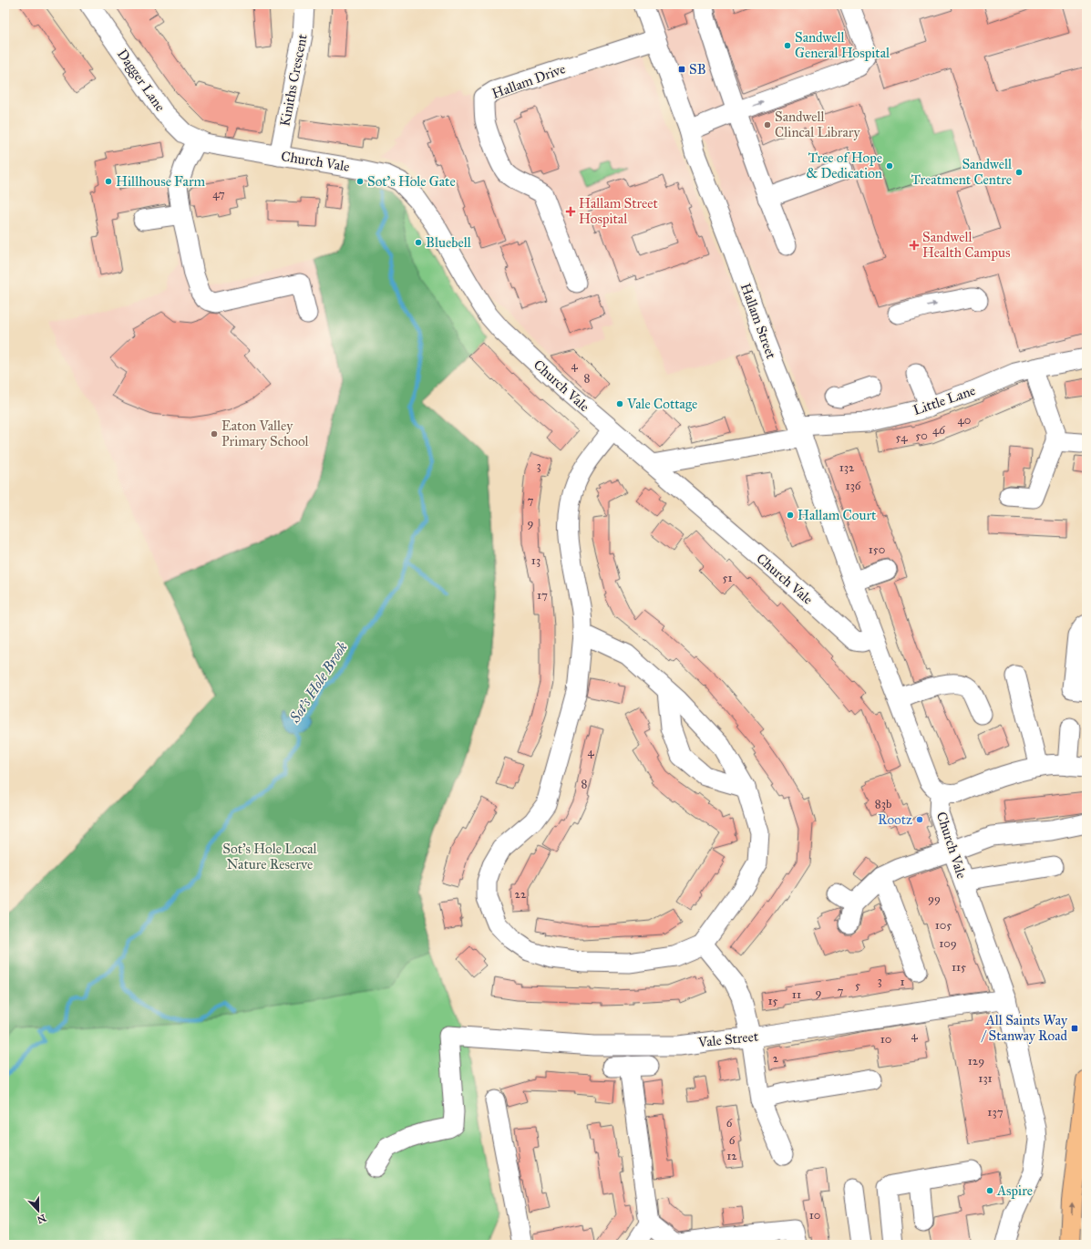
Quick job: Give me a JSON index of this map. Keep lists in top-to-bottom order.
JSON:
{
  "streets": {
    "street": [
      "Dagger Lane",
      "Kiniths Crescent",
      "Hallam Drive",
      "Church Vale",
      "Hallam Street",
      "Little Lane",
      "Vale Street"
    ]
  },
  "crossings": [
    ["Dagger Lane", "Church Vale"],
    ["Kiniths Crescent", "Church Vale"],
    ["Hallam Drive", "Hallam Street"],
    ["Church Vale", "Hallam Street"],
    ["Church Vale", "Little Lane"],
    ["Church Vale", "Vale Street"],
    ["Hallam Street", "Little Lane"]
  ],
  "water": ["Sot's Hole Brook"],
  "parks": ["Sot's Hole Local Nature Reserve"],
  "places": {
    "other": [
      "Sandwell General Hospital",
      "Sandwell Clincal Library",
      "Tree of Hope & Dedication",
      "Sandwell Treatment Centre",
      "Hillhouse Farm",
      "Sot's Hole Gate",
      "Bluebell",
      "Vale Cottage",
      "Eaton Valley Primary School",
      "Hallam Court",
      "Rootz",
      "Aspire"
    ],
    "transit": ["SB", "All Saints Way / Stanway Road"],
    "health": ["Hallam Street Hospital", "Sandwell Health Campus"]
  },
  "house_numbers": [
    "47",
    "4",
    "8",
    "40",
    "46",
    "50",
    "54",
    "3",
    "132",
    "136",
    "7",
    "9",
    "150",
    "13",
    "51",
    "17",
    "4",
    "8",
    "83b",
    "22",
    "99",
    "105",
    "109",
    "115",
    "3",
    "1",
    "5",
    "7",
    "9",
    "11",
    "15",
    "4",
    "10",
    "2",
    "129",
    "131",
    "137",
    "6",
    "6",
    "12",
    "10"
  ],
  "north": "bottom"
}
